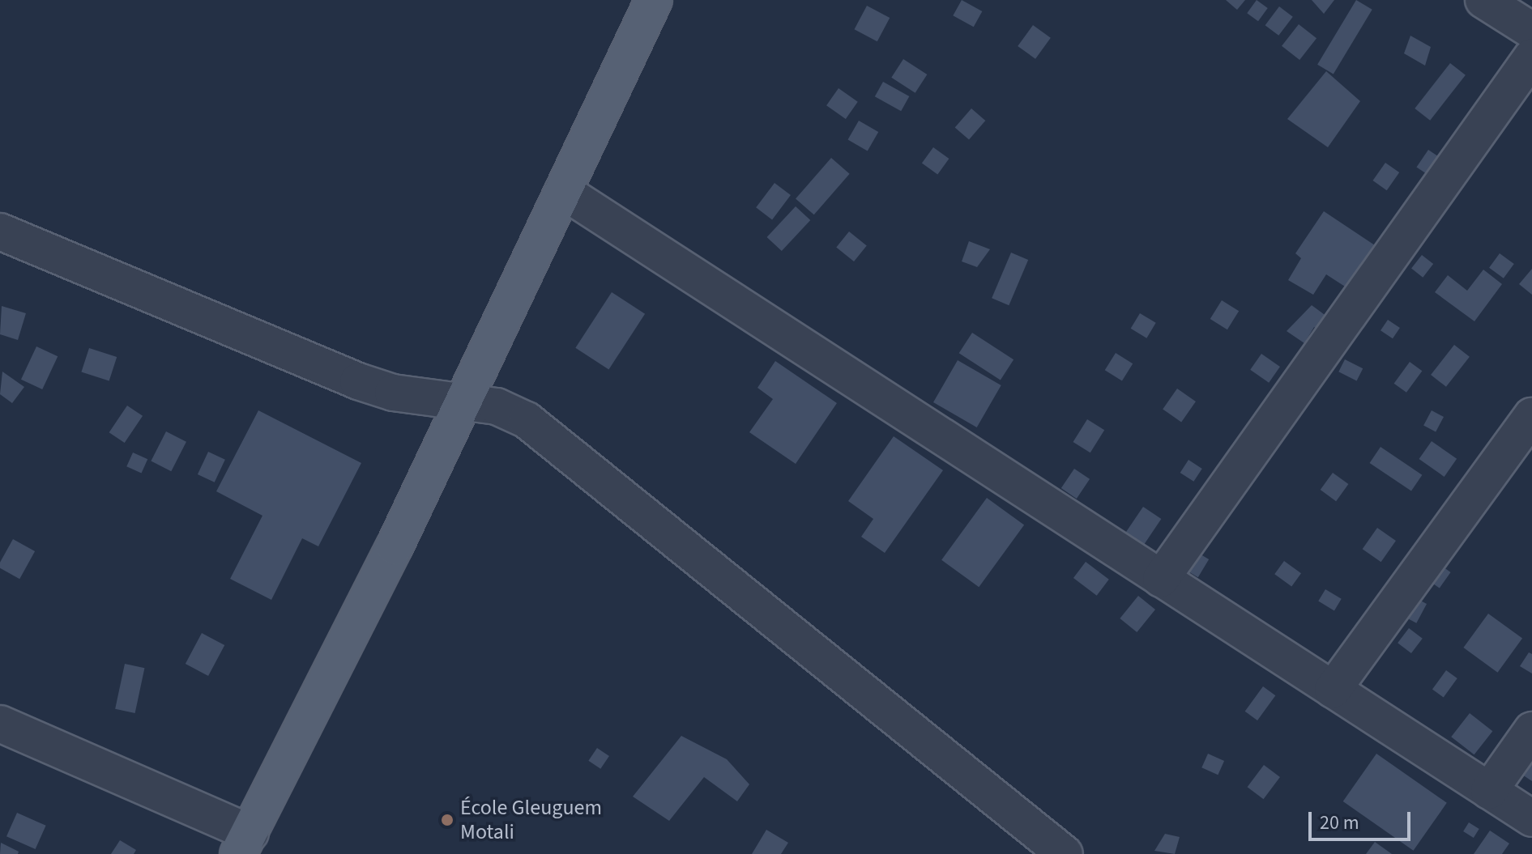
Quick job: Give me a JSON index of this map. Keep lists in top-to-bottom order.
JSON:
{
  "places": ["École Gleuguem Motali"],
  "scale_bar": "20 m"
}
